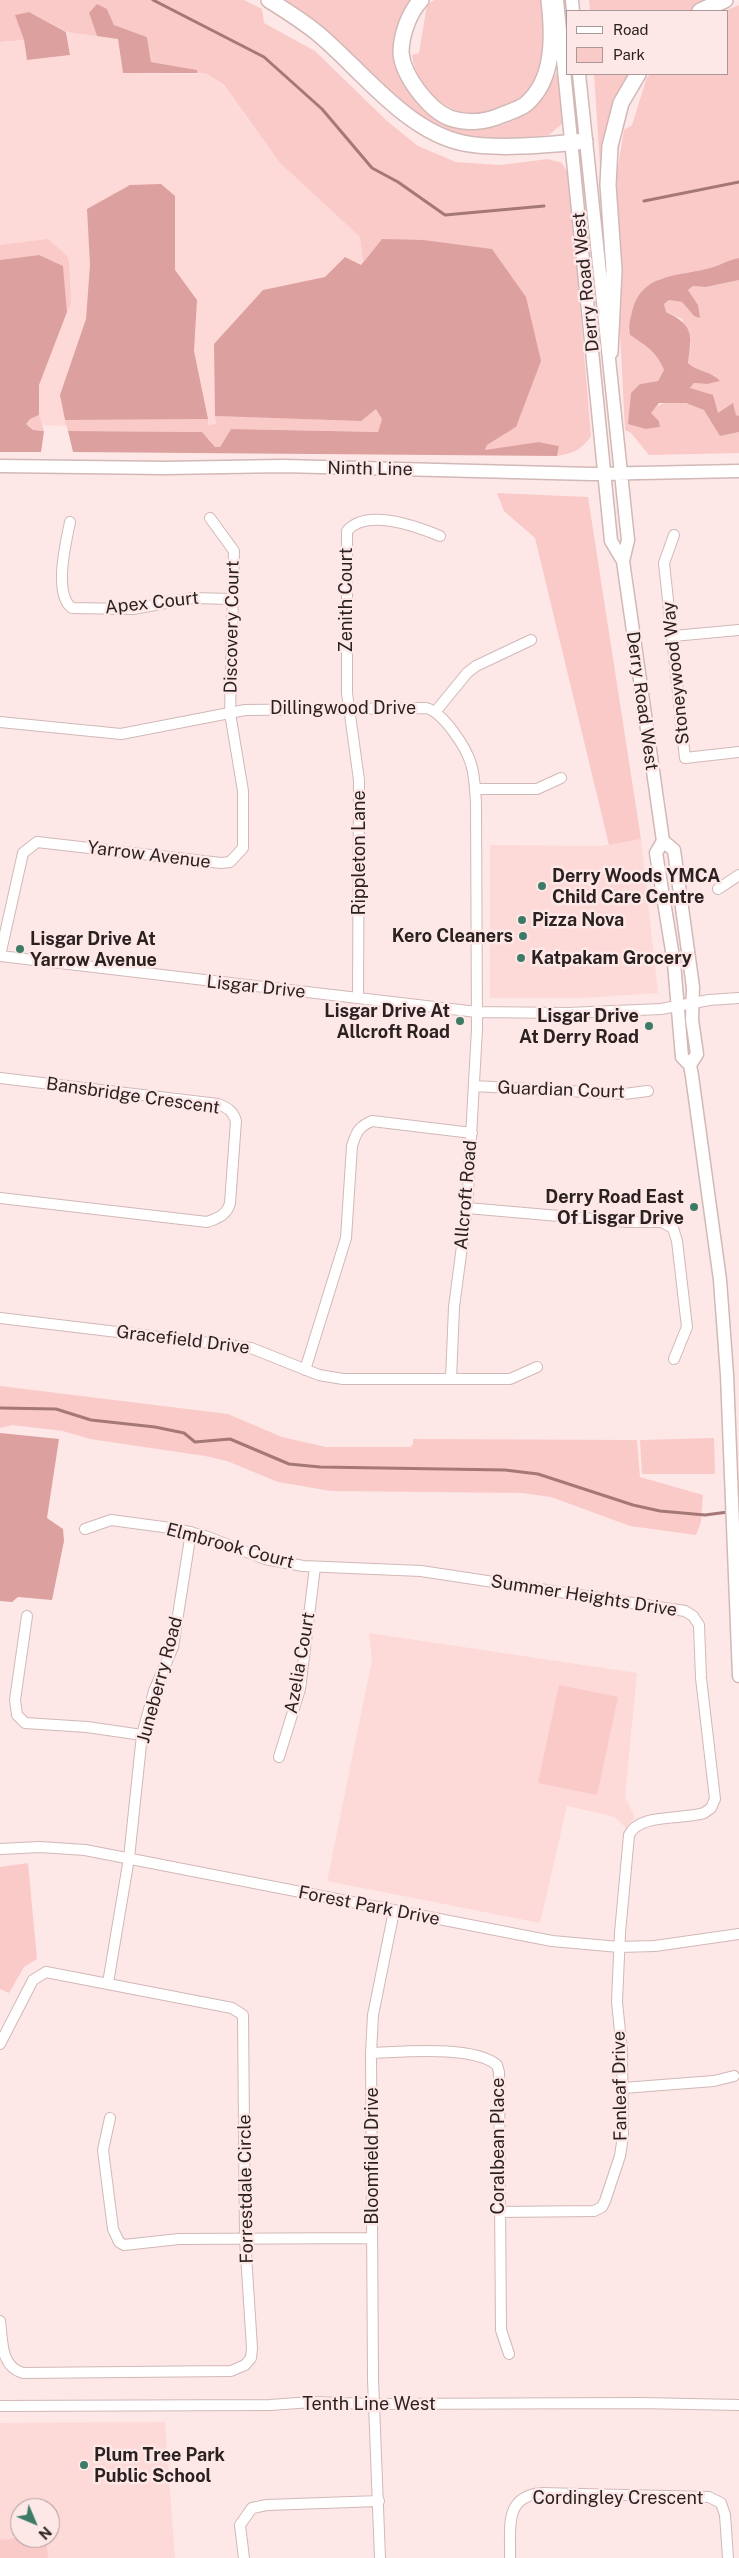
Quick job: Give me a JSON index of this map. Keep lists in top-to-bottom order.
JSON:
{
  "streets": {
    "main road": ["Derry Road West", "Ninth Line"],
    "street": [
      "Zenith Court",
      "Apex Court",
      "Discovery Court",
      "Stoneywood Way",
      "Dillingwood Drive",
      "Rippleton Lane",
      "Yarrow Avenue",
      "Lisgar Drive",
      "Guardian Court",
      "Bansbridge Crescent",
      "Allcroft Road",
      "Gracefield Drive",
      "Elmbrook Court",
      "Summer Heights Drive",
      "Azelia Court",
      "Juneberry Road",
      "Forest Park Drive",
      "Fanleaf Drive",
      "Coralbean Place",
      "Bloomfield Drive",
      "Forrestdale Circle",
      "Tenth Line West",
      "Cordingley Crescent"
    ]
  },
  "crossings": [
    ["Derry Road West", "Ninth Line"],
    ["Derry Road West", "Lisgar Drive"],
    ["Zenith Court", "Dillingwood Drive"],
    ["Zenith Court", "Rippleton Lane"],
    ["Apex Court", "Discovery Court"],
    ["Discovery Court", "Dillingwood Drive"],
    ["Discovery Court", "Yarrow Avenue"],
    ["Dillingwood Drive", "Rippleton Lane"],
    ["Dillingwood Drive", "Yarrow Avenue"],
    ["Dillingwood Drive", "Lisgar Drive"],
    ["Dillingwood Drive", "Allcroft Road"],
    ["Rippleton Lane", "Lisgar Drive"],
    ["Yarrow Avenue", "Lisgar Drive"],
    ["Lisgar Drive", "Allcroft Road"],
    ["Guardian Court", "Allcroft Road"],
    ["Allcroft Road", "Gracefield Drive"],
    ["Elmbrook Court", "Summer Heights Drive"],
    ["Elmbrook Court", "Azelia Court"],
    ["Elmbrook Court", "Juneberry Road"],
    ["Summer Heights Drive", "Azelia Court"],
    ["Summer Heights Drive", "Forest Park Drive"],
    ["Summer Heights Drive", "Fanleaf Drive"],
    ["Juneberry Road", "Forest Park Drive"],
    ["Juneberry Road", "Forrestdale Circle"],
    ["Forest Park Drive", "Fanleaf Drive"],
    ["Forest Park Drive", "Bloomfield Drive"],
    ["Fanleaf Drive", "Coralbean Place"],
    ["Coralbean Place", "Bloomfield Drive"],
    ["Bloomfield Drive", "Tenth Line West"]
  ],
  "places": [
    "Derry Woods YMCA Child Care Centre",
    "Pizza Nova",
    "Kero Cleaners",
    "Lisgar Drive At Yarrow Avenue",
    "Katpakam Grocery",
    "Lisgar Drive At Allcroft Road",
    "Lisgar Drive At Derry Road",
    "Derry Road East Of Lisgar Drive",
    "Plum Tree Park Public School"
  ],
  "legend": ["Road", "Park"],
  "north": "bottom right"
}
